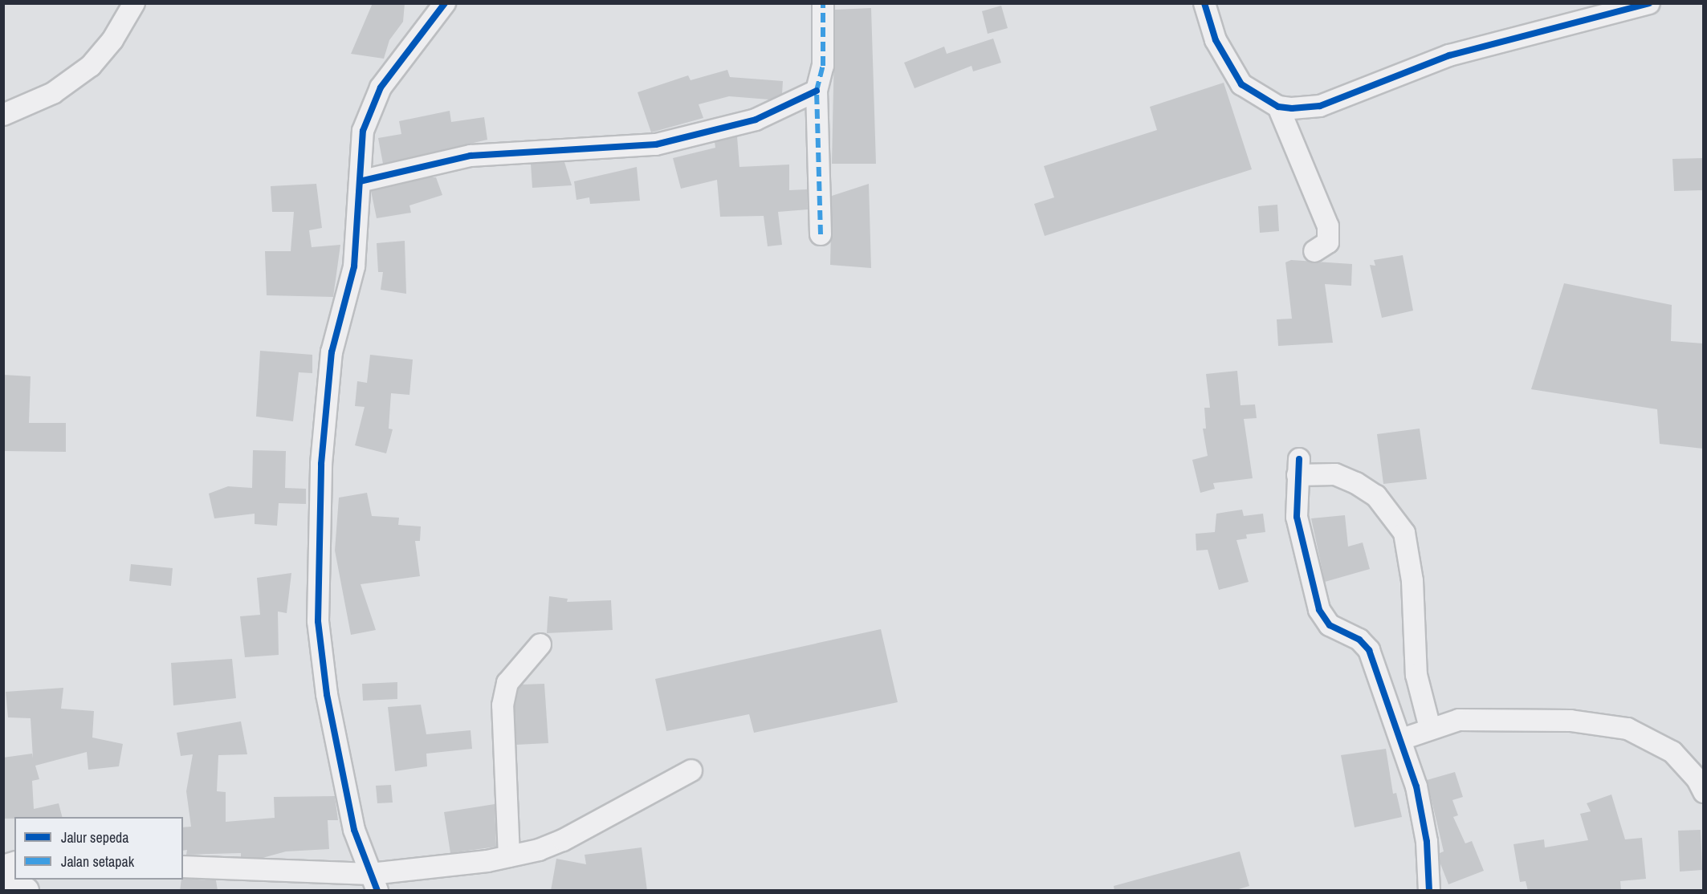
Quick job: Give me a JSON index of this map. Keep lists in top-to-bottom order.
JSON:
{
  "legend": ["Jalur sepeda", "Jalan setapak"]
}
